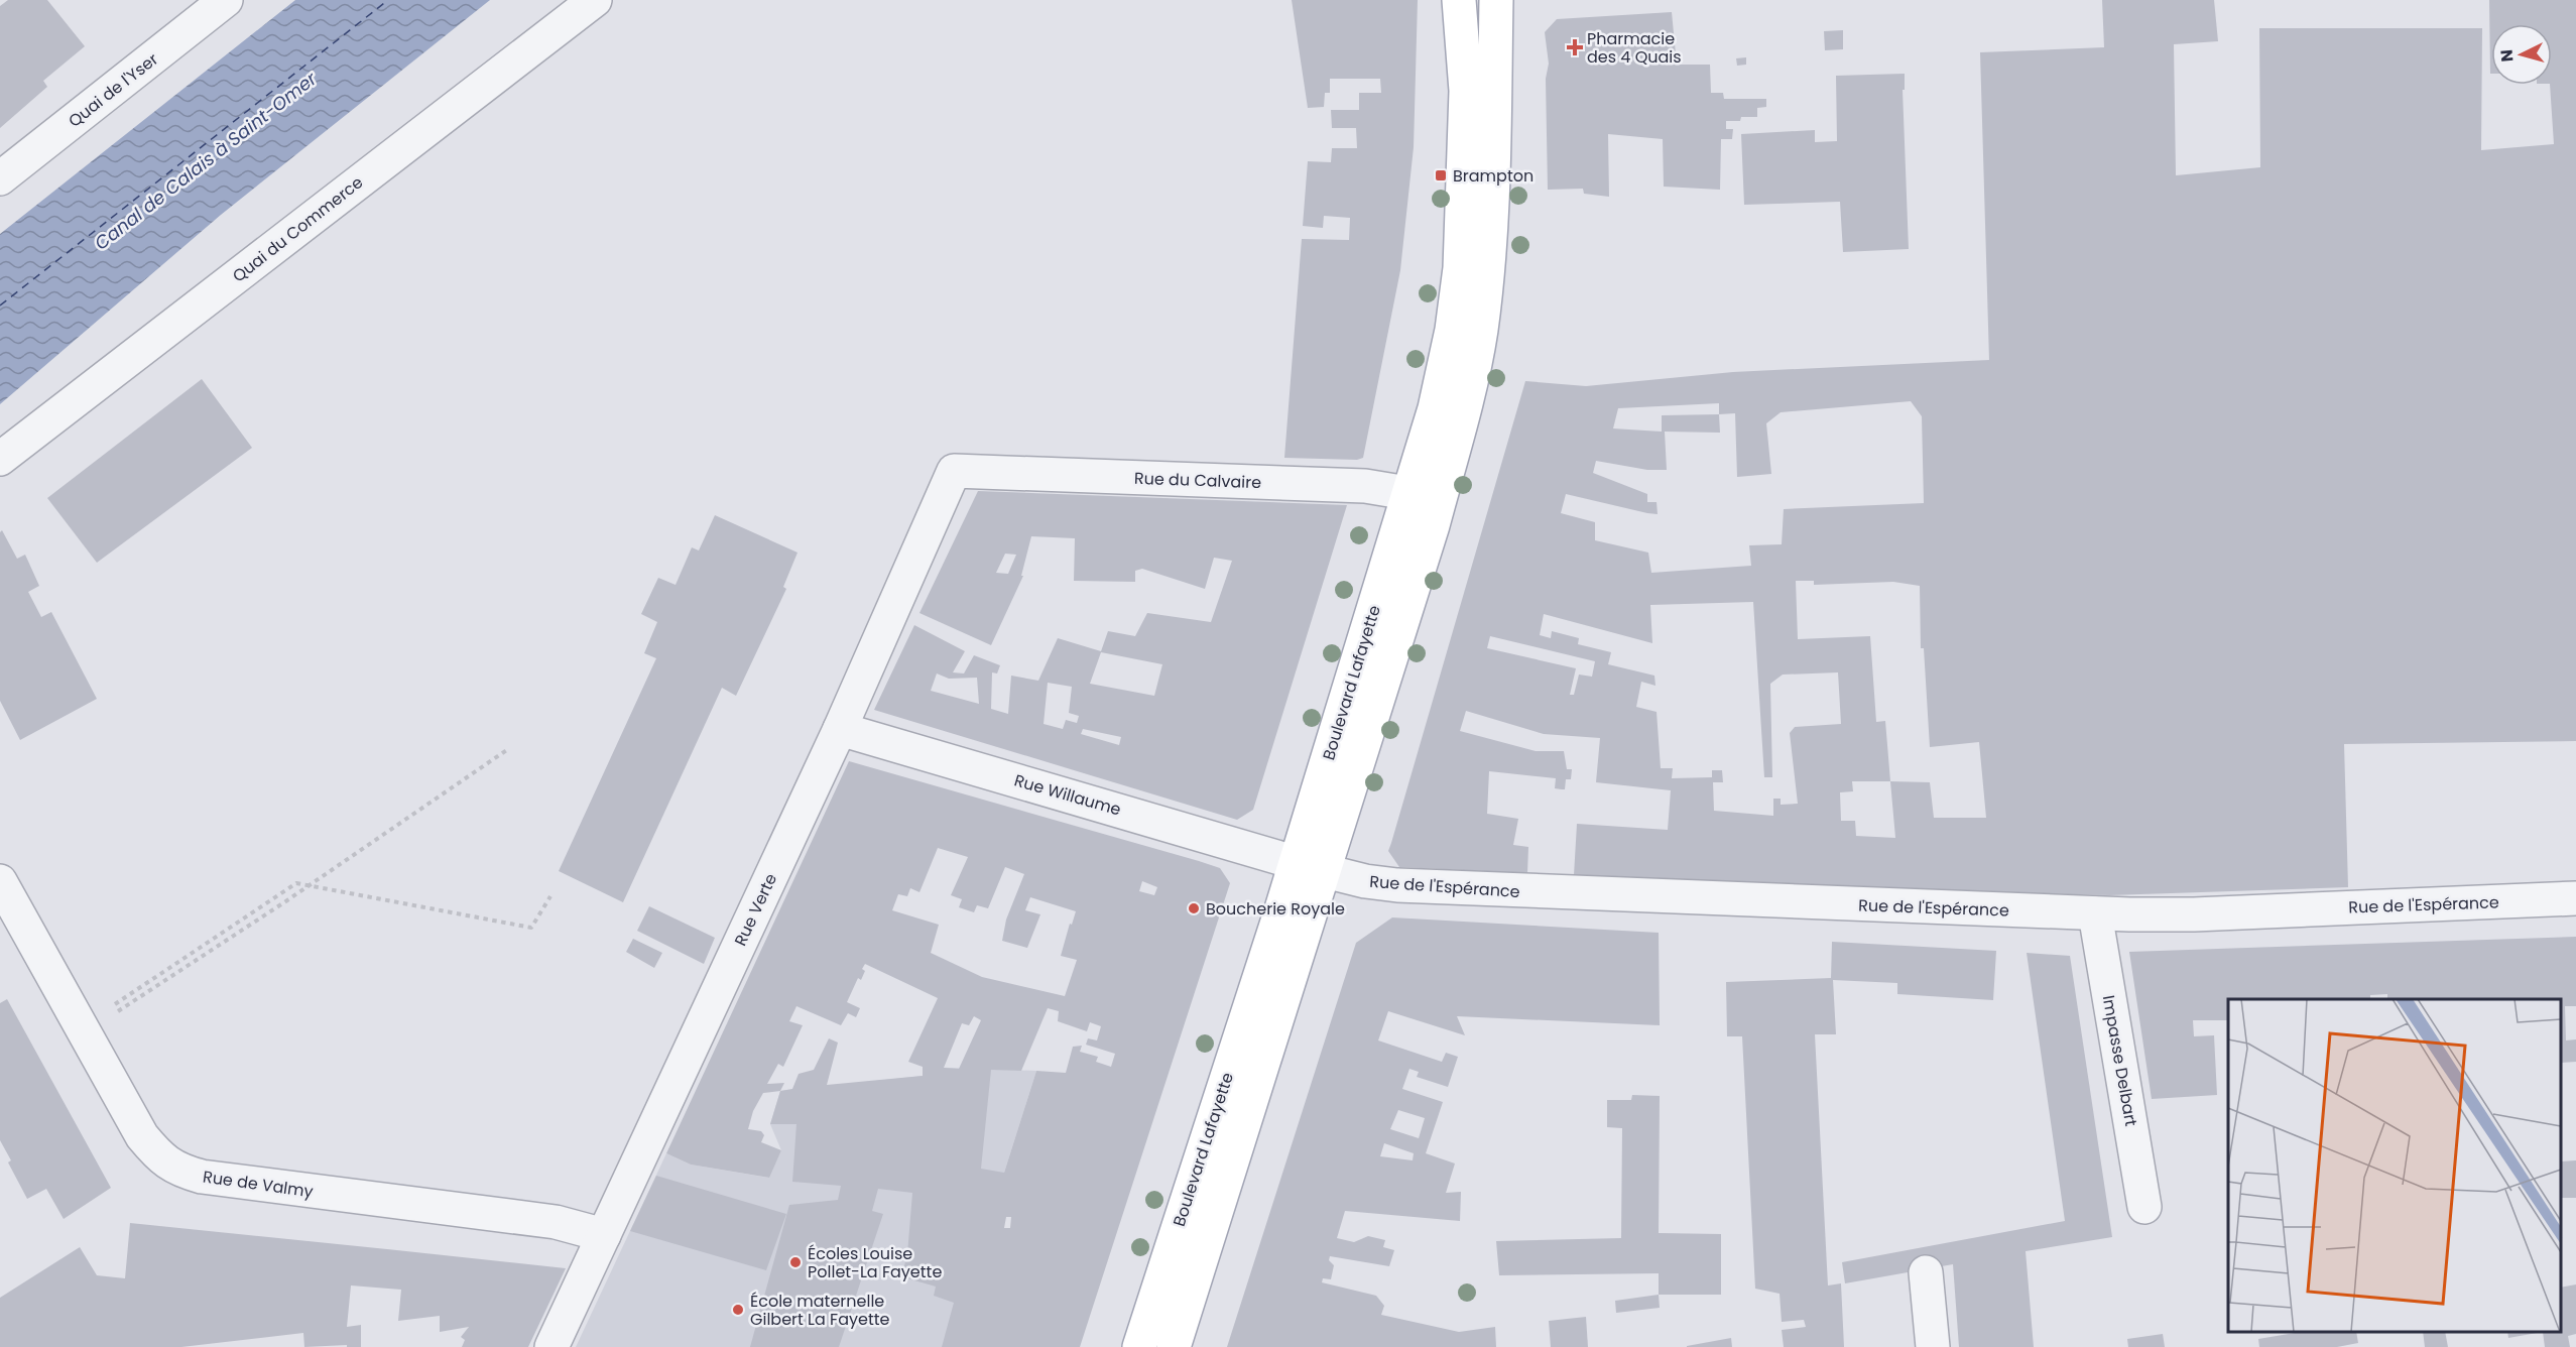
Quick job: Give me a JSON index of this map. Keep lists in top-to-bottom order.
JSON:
{
  "streets": {
    "main road": ["Boulevard Lafayette"],
    "street": [
      "Quai de l'Yser",
      "Quai du Commerce",
      "Rue du Calvaire",
      "Rue Willaume",
      "Rue de l'Espérance",
      "Rue Verte",
      "Impasse Delbart",
      "Rue de Valmy"
    ]
  },
  "crossings": [
    ["Rue du Calvaire", "Boulevard Lafayette"],
    ["Rue du Calvaire", "Rue Verte"],
    ["Boulevard Lafayette", "Rue Willaume"],
    ["Boulevard Lafayette", "Rue de l'Espérance"],
    ["Rue Willaume", "Rue de l'Espérance"],
    ["Rue Willaume", "Rue Verte"],
    ["Rue de l'Espérance", "Impasse Delbart"],
    ["Rue Verte", "Rue de Valmy"]
  ],
  "water": ["Canal de Calais à Saint-Omer"],
  "places": {
    "health": ["Pharmacie des 4 Quais"],
    "transit": ["Brampton"],
    "other": ["Boucherie Royale", "Écoles Louise Pollet-La Fayette", "École maternelle Gilbert La Fayette"]
  },
  "north": "left"
}
